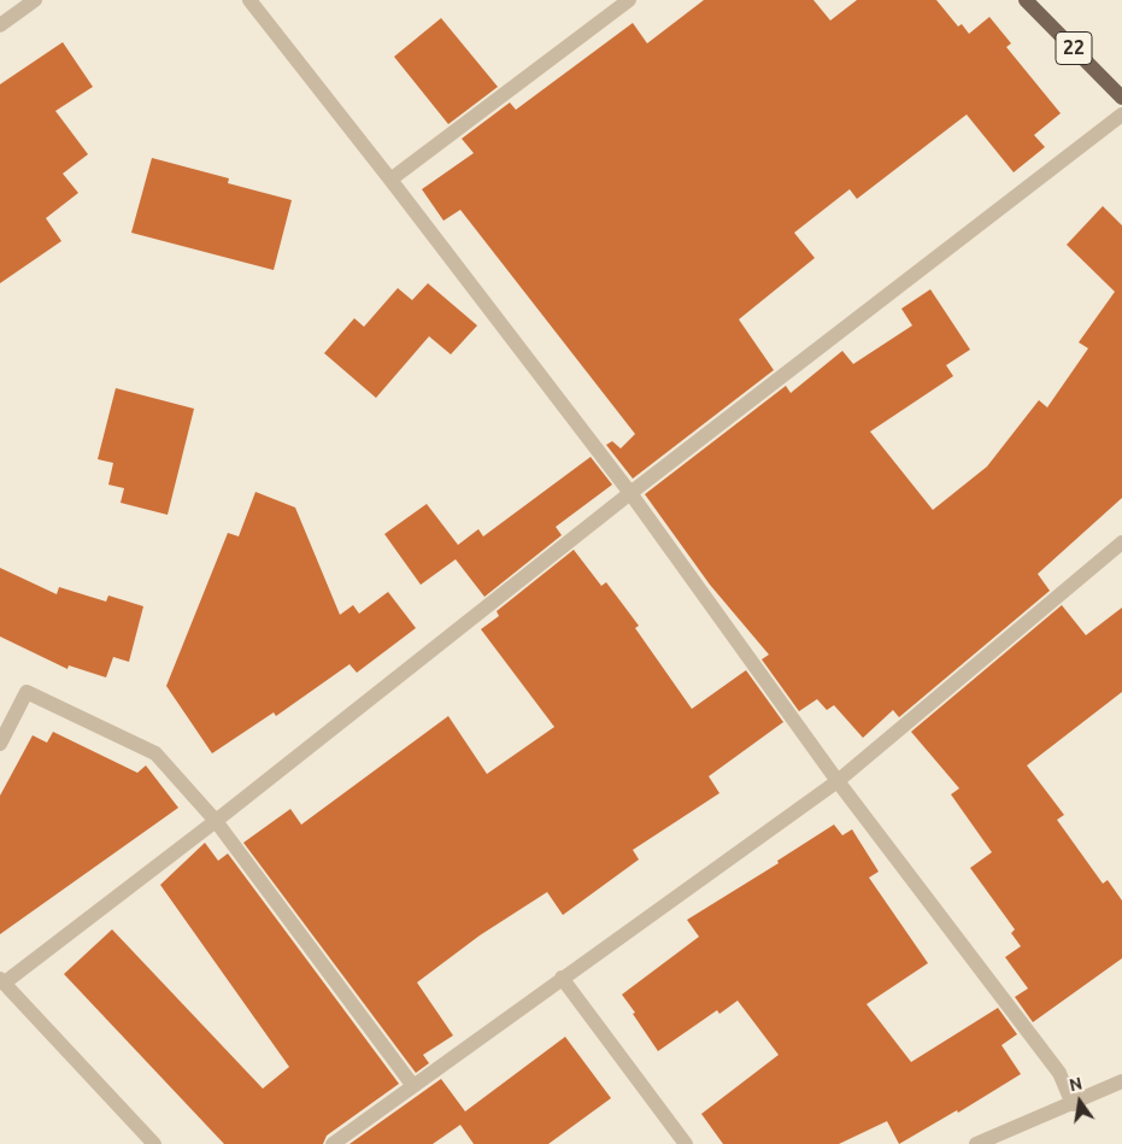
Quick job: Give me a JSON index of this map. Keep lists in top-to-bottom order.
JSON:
{
  "streets": {
    "main road": ["22"]
  },
  "north": "top"
}
